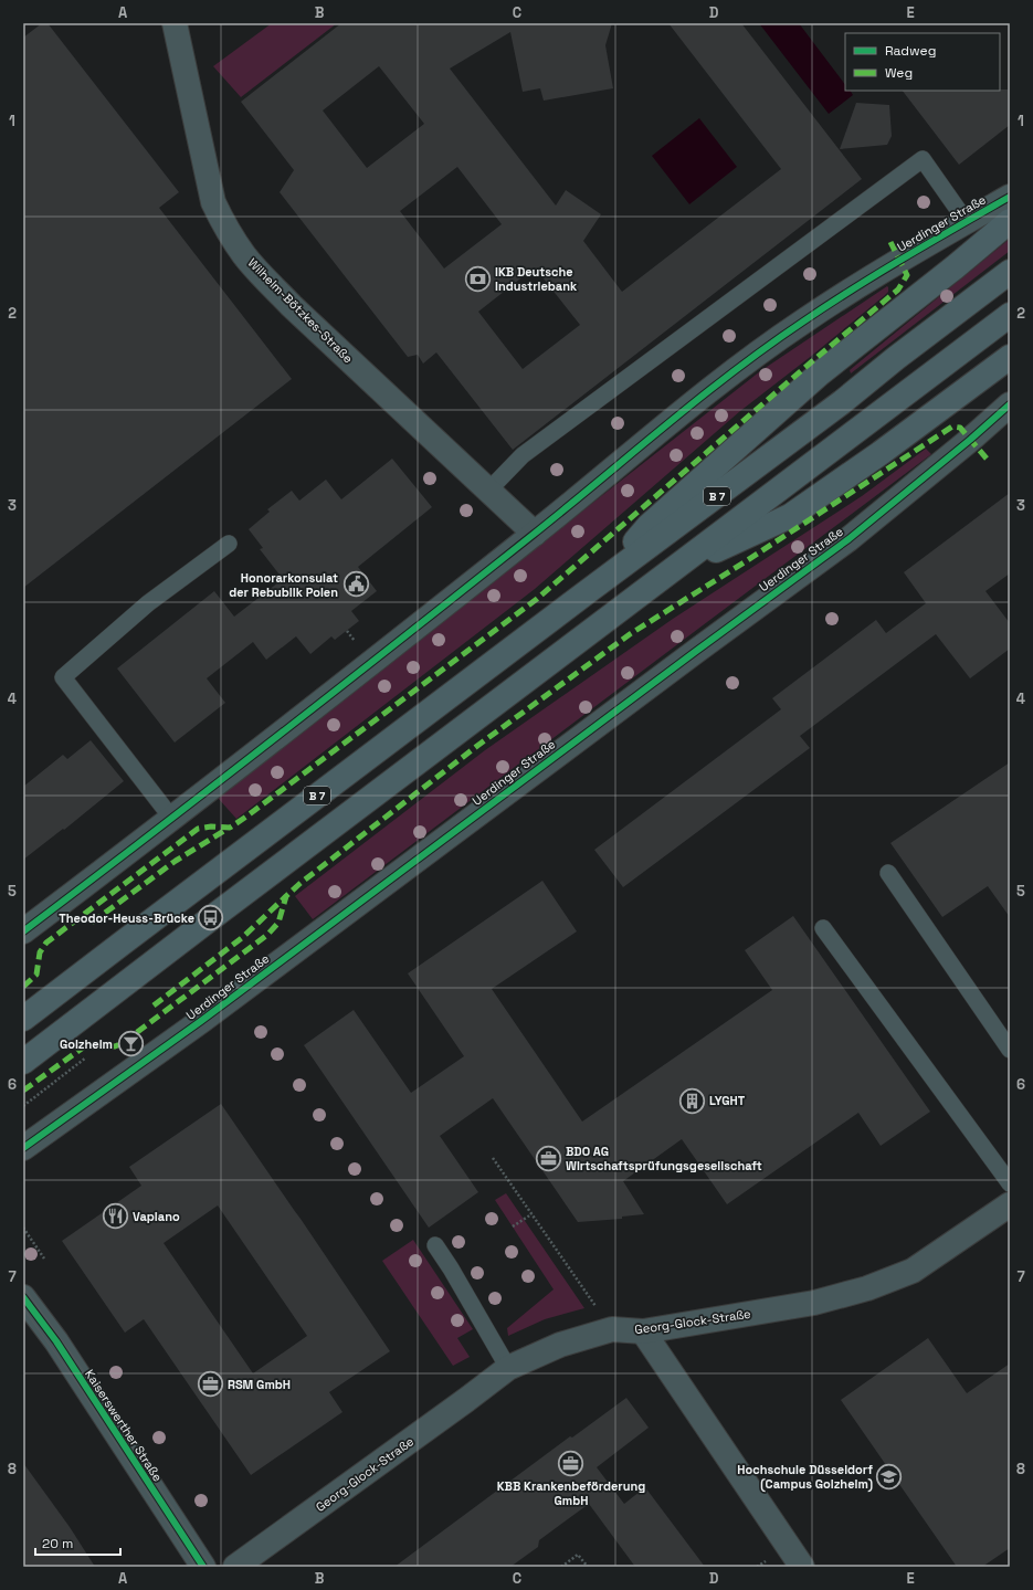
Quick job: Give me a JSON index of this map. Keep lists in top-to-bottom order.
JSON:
{
  "streets": {
    "main road": ["B 7"],
    "street": [
      "Uerdinger Straße",
      "Wilhelm-Bötzkes-Straße",
      "Georg-Glock-Straße",
      "Kaiserswerther Straße"
    ]
  },
  "crossings": [
    ["Uerdinger Straße", "Wilhelm-Bötzkes-Straße"]
  ],
  "places": {
    "bank": ["IKB Deutsche Industriebank"],
    "public building": ["Honorarkonsulat der Rebublik Polen"],
    "bus stop": ["Theodor-Heuss-Brücke"],
    "bar": ["Golzheim"],
    "building": ["LYGHT"],
    "office": ["BDO AG Wirtschaftsprüfungsgesellschaft", "RSM GmbH", "KBB Krankenbeförderung GmbH"],
    "restaurant": ["Vapiano"],
    "school or university": ["Hochschule Düsseldorf (Campus Golzheim)"]
  },
  "legend": ["Radweg", "Weg"],
  "scale_bar": "20 m",
  "grid": {
    "columns": [
      "A",
      "B",
      "C",
      "D",
      "E"
    ],
    "rows": [
      "1",
      "2",
      "3",
      "4",
      "5",
      "6",
      "7",
      "8"
    ]
  }
}
